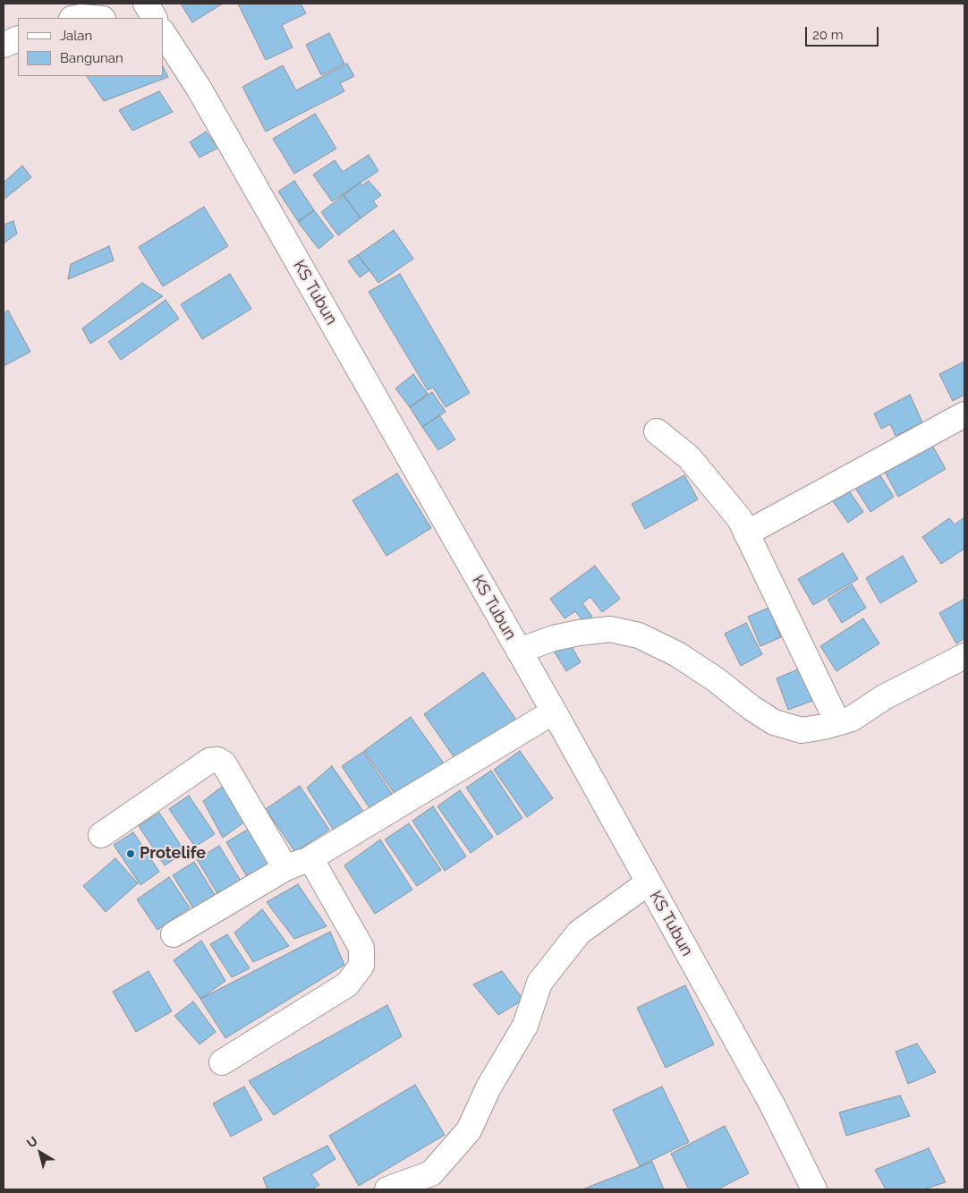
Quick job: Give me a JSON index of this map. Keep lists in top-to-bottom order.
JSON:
{
  "streets": {
    "street": ["KS Tubun"]
  },
  "places": ["Protelife"],
  "legend": ["Jalan", "Bangunan"],
  "scale_bar": "20 m",
  "north": "top left"
}
